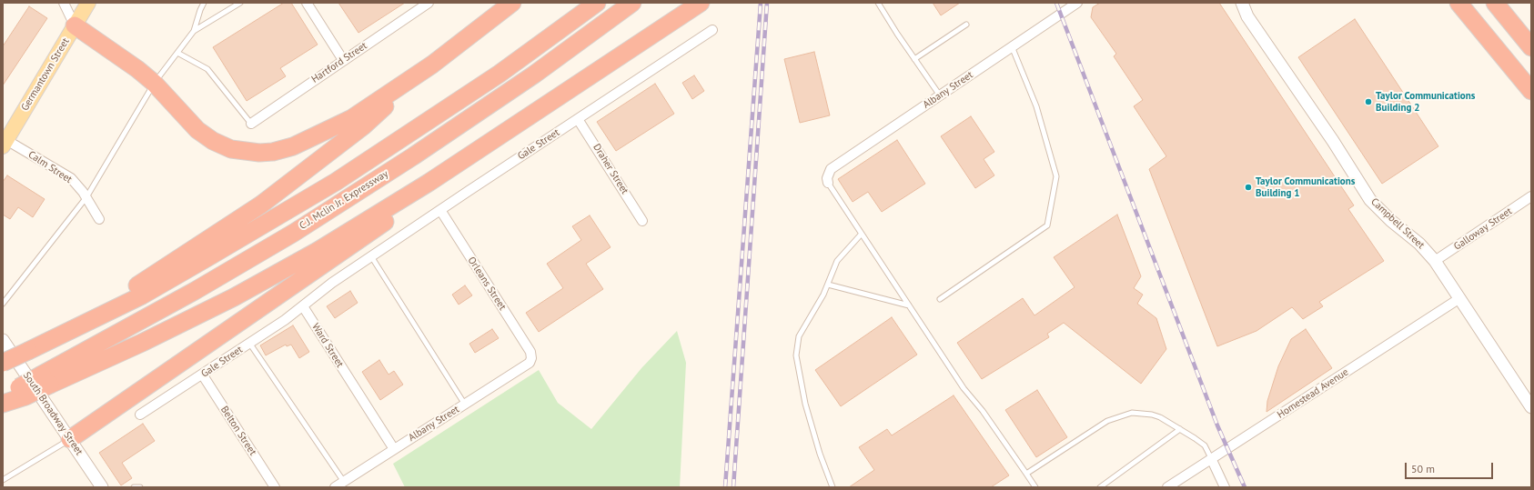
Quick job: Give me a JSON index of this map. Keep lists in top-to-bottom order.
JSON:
{
  "streets": {
    "highway": ["C.J. Mclin Jr. Expressway"],
    "main road": ["Germantown Street"],
    "street": [
      "Hartford Street",
      "Albany Street",
      "Gale Street",
      "Calm Street",
      "Draher Street",
      "Campbell Street",
      "Galloway Street",
      "Orleans Street",
      "Ward Street",
      "Homestead Avenue",
      "South Broadway Street",
      "Belton Street"
    ]
  },
  "crossings": [
    ["Germantown Street", "Calm Street"],
    ["Albany Street", "Orleans Street"],
    ["Albany Street", "Ward Street"],
    ["Gale Street", "Draher Street"],
    ["Gale Street", "Orleans Street"],
    ["Gale Street", "Ward Street"],
    ["Gale Street", "Belton Street"],
    ["Campbell Street", "Galloway Street"],
    ["Campbell Street", "Homestead Avenue"]
  ],
  "places": ["Taylor Communications Building 2", "Taylor Communications Building 1"],
  "scale_bar": "50 m"
}
